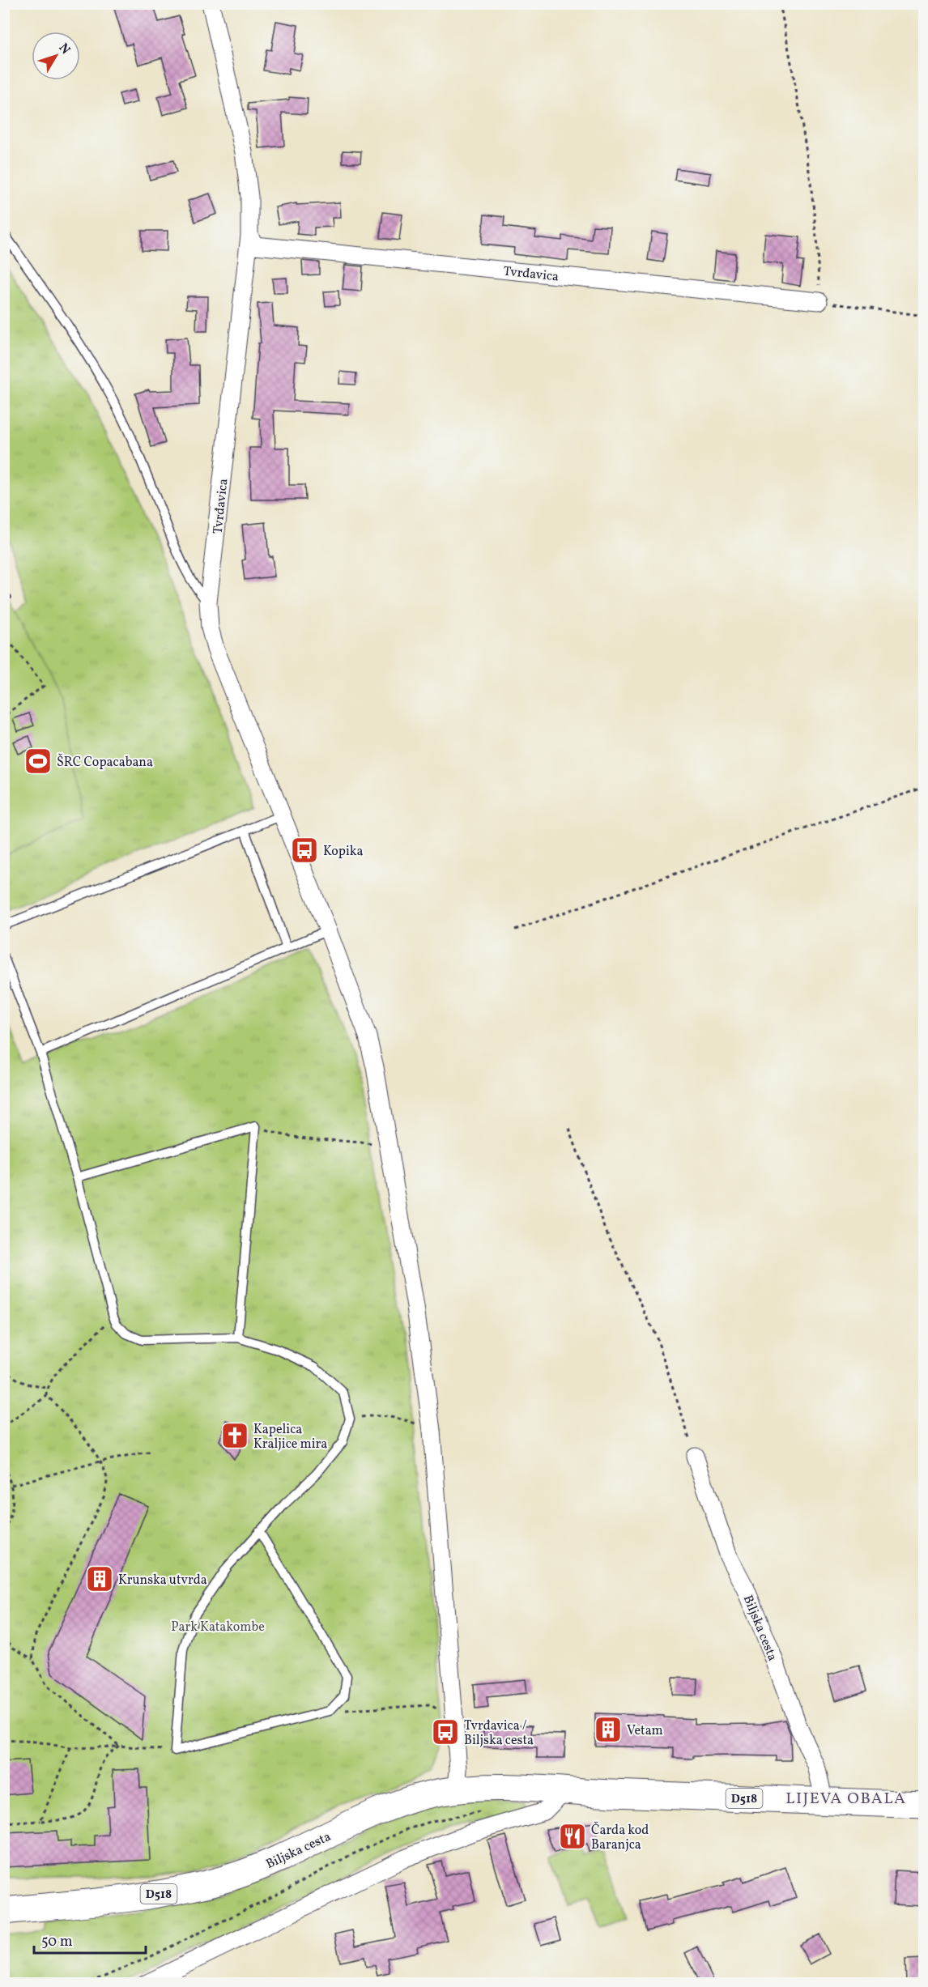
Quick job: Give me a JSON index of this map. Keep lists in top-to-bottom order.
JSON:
{
  "streets": {
    "main road": ["Biljska cesta", "D518"],
    "street": ["Tvrđavica"]
  },
  "crossings": [
    ["Tvrđavica", "Biljska cesta"]
  ],
  "districts": ["LIJEVA OBALA"],
  "parks": ["Park Katakombe"],
  "places": {
    "sports": ["ŠRC Copacabana"],
    "bus stop": ["Kopika", "Tvrđavica / Biljska cesta"],
    "church": ["Kapelica Kraljice mira"],
    "building": ["Krunska utvrda", "Vetam"],
    "restaurant": ["Čarda kod Baranjca"]
  },
  "scale_bar": "50 m",
  "north": "top right"
}
